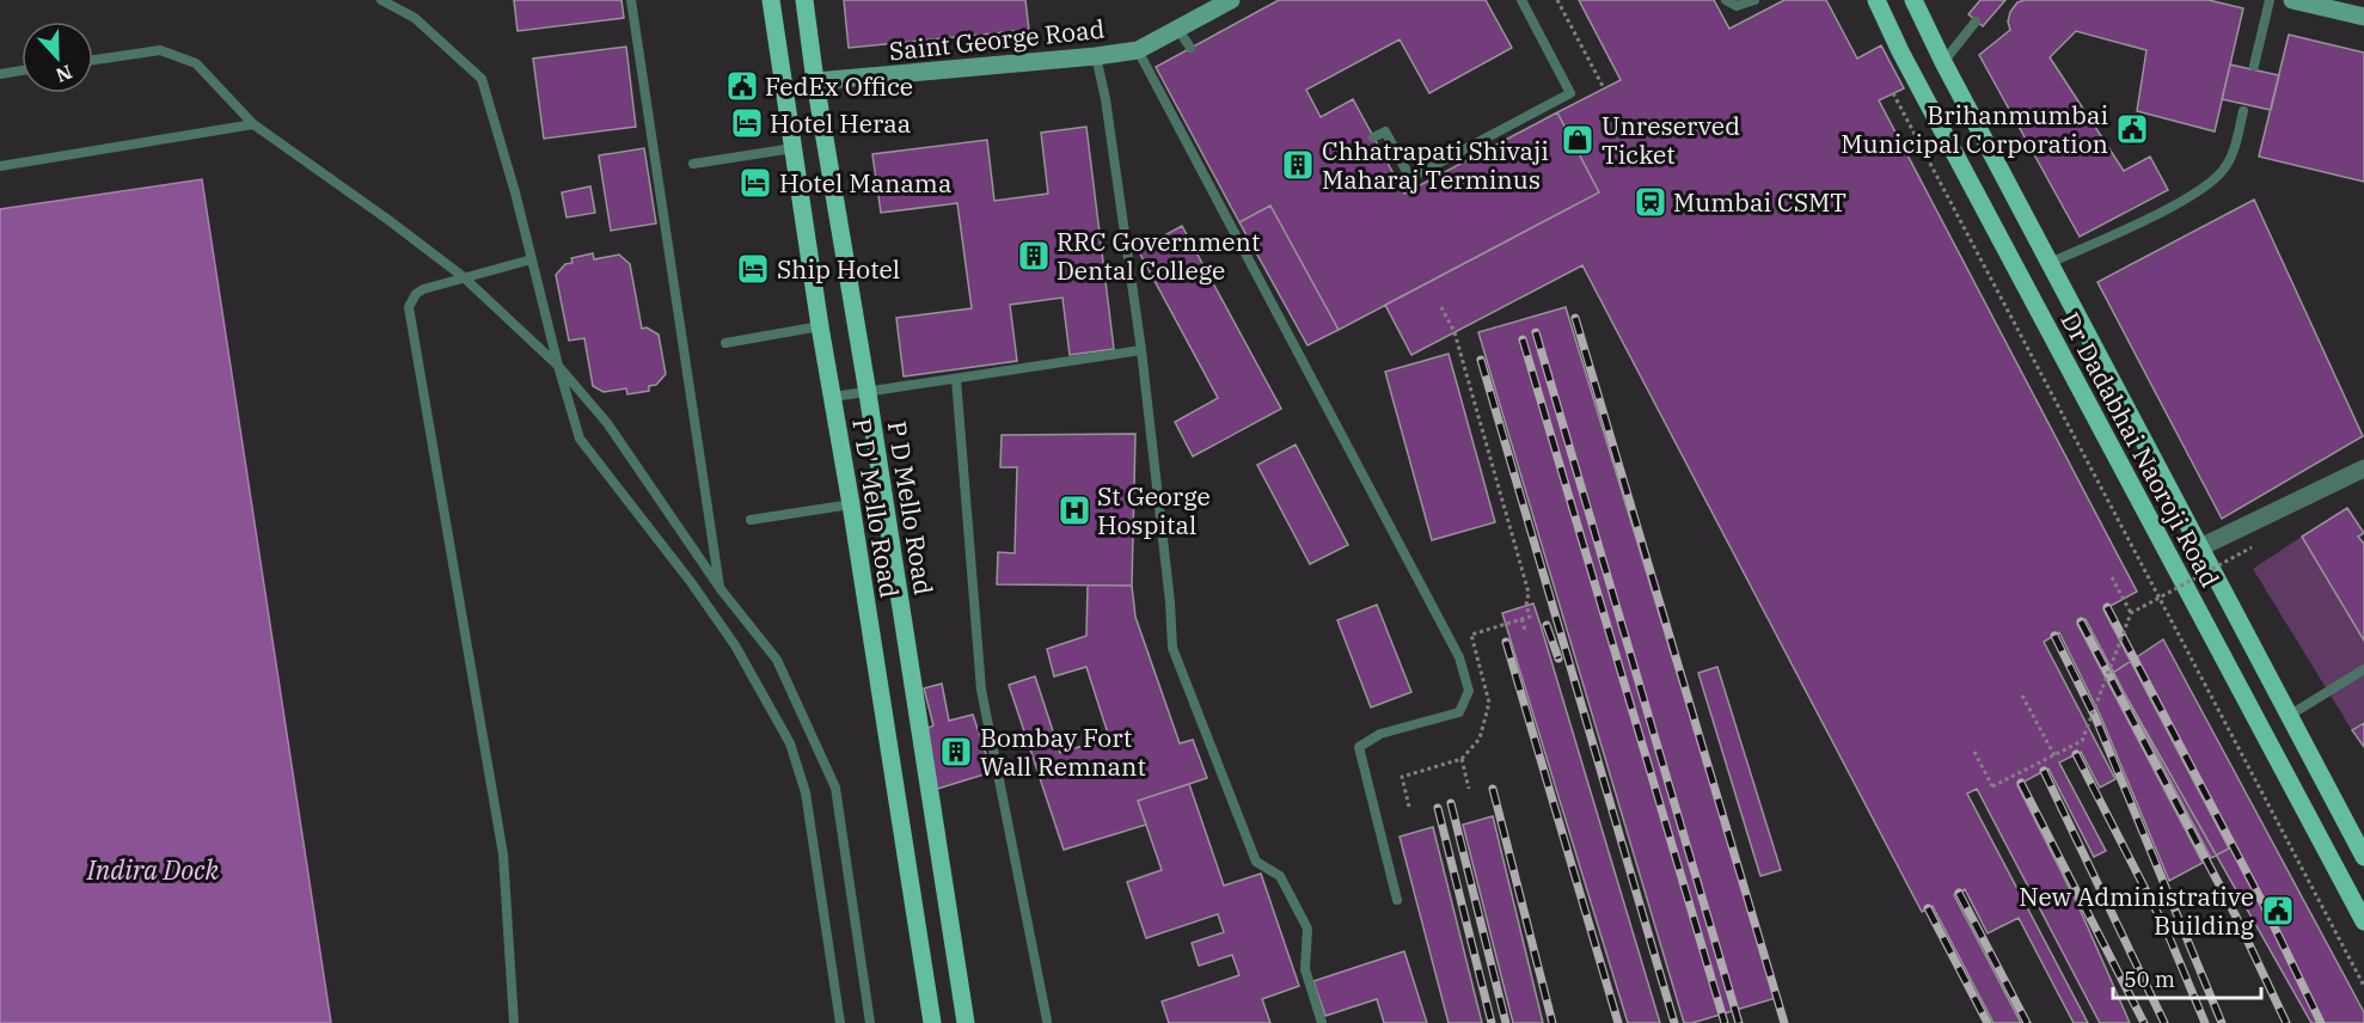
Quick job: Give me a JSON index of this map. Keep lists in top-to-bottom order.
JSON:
{
  "streets": {
    "main road": [
      "Saint George Road",
      "Dr Dadabhai Naoroji Road",
      "P D' Mello Road",
      "P D Mello Road"
    ]
  },
  "crossings": [
    ["Saint George Road", "P D Mello Road"]
  ],
  "water": ["Indira Dock"],
  "places": {
    "public building": ["FedEx Office", "Brihanmumbai Municipal Corporation", "New Administrative Building"],
    "hotel": ["Hotel Heraa", "Hotel Manama", "Ship Hotel"],
    "shop": ["Unreserved Ticket"],
    "building": ["Chhatrapati Shivaji Maharaj Terminus", "RRC Government Dental College", "Bombay Fort Wall Remnant"],
    "station": ["Mumbai CSMT"],
    "hospital": ["St George Hospital"]
  },
  "scale_bar": "50 m",
  "north": "bottom"
}
